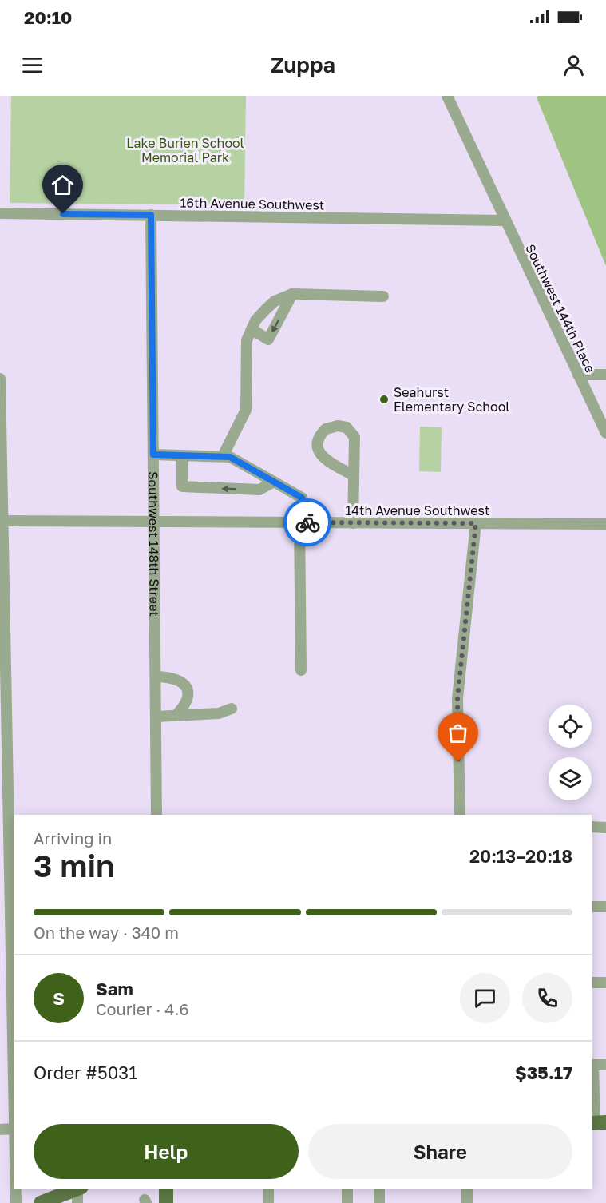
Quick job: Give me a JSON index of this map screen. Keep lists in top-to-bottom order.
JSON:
{
  "streets": {
    "street": [
      "16th Avenue Southwest",
      "Southwest 144th Place",
      "14th Avenue Southwest",
      "Southwest 148th Street"
    ]
  },
  "crossings": [
    ["16th Avenue Southwest", "Southwest 144th Place"],
    ["16th Avenue Southwest", "Southwest 148th Street"],
    ["14th Avenue Southwest", "Southwest 148th Street"]
  ],
  "parks": ["Lake Burien School Memorial Park"],
  "places": ["Seahurst Elementary School"],
  "page": {
    "status": "20:10",
    "header": "Zuppa",
    "heading": ["3 min", "Arriving in", "20:13–20:18"],
    "panel": [
      "Sam",
      "Courier · 4.6",
      "Order #5031",
      "$35.17"
    ],
    "bar": "On the way · 340 m",
    "round": "S",
    "buttons": ["Help", "Share"]
  }
}
